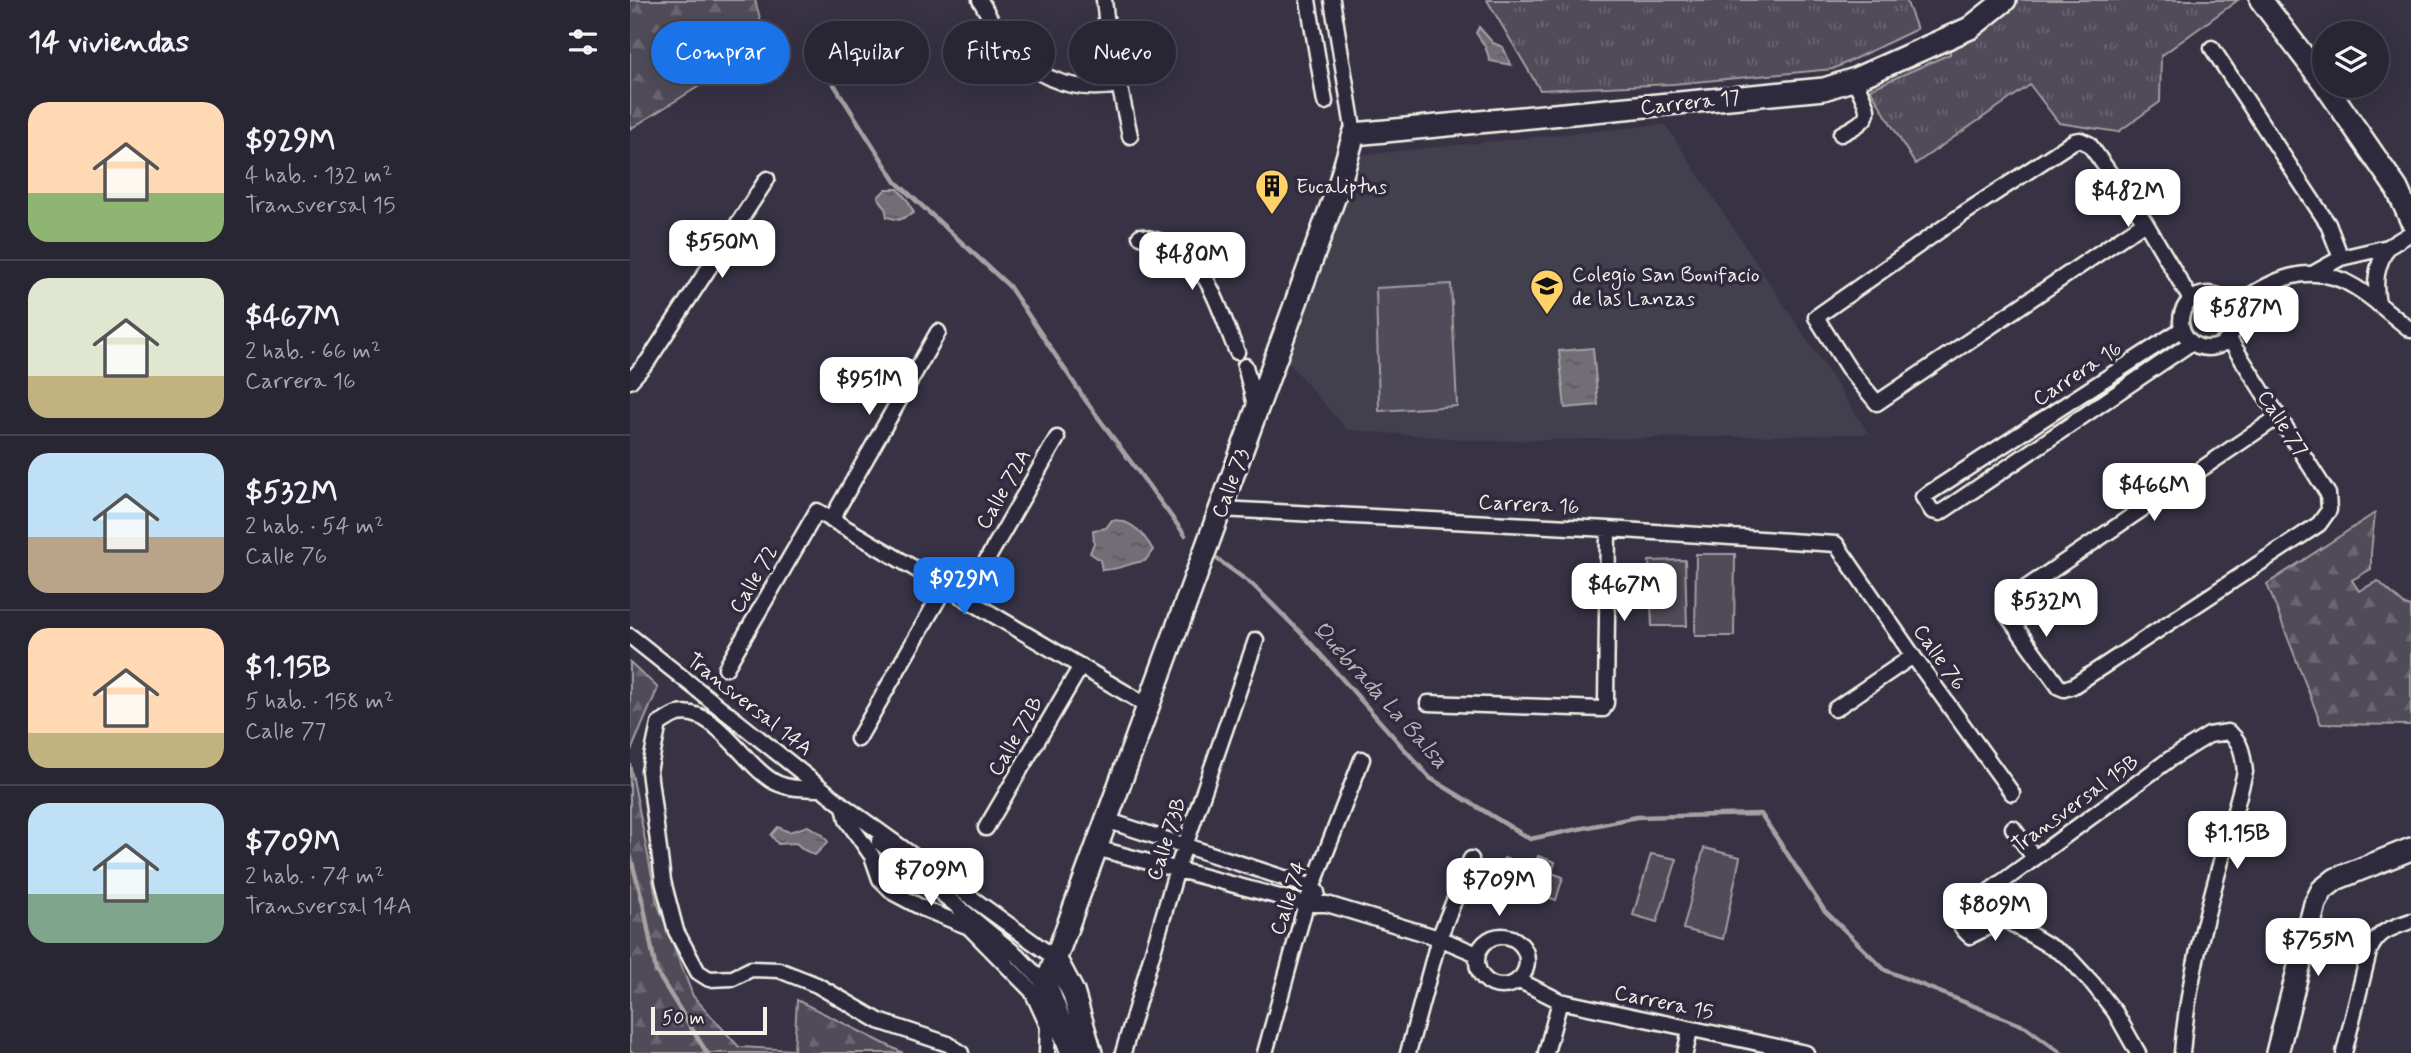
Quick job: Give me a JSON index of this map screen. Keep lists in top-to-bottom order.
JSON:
{
  "streets": {
    "street": [
      "Carrera 17",
      "Carrera 16",
      "Calle 77",
      "Calle 73",
      "Calle 72A",
      "Calle 72",
      "Calle 76",
      "Transversal 14A",
      "Calle 72B",
      "Transversal 15B",
      "Calle 73B",
      "Calle 74",
      "Carrera 15"
    ]
  },
  "crossings": [
    ["Carrera 17", "Calle 73"],
    ["Carrera 16", "Calle 77"],
    ["Carrera 16", "Calle 73"],
    ["Carrera 16", "Calle 76"],
    ["Calle 73", "Transversal 14A"]
  ],
  "water": ["Quebrada La Balsa"],
  "places": {
    "building": ["Eucaliptus"],
    "school or university": ["Colegio San Bonifacio de las Lanzas"]
  },
  "scale_bar": "50 m",
  "page": {
    "heading": "14 viviendas",
    "chip": [
      "Comprar",
      "Alquilar",
      "Filtros",
      "Nuevo"
    ],
    "list": [
      {
        "name": "$929M",
        "note": "4 hab. · 132 m² · Transversal 15"
      },
      {
        "name": "$467M",
        "note": "2 hab. · 66 m² · Carrera 16"
      },
      {
        "name": "$532M",
        "note": "2 hab. · 54 m² · Calle 76"
      },
      {
        "name": "$1.15B",
        "note": "5 hab. · 158 m² · Calle 77"
      },
      {
        "name": "$709M",
        "note": "2 hab. · 74 m² · Transversal 14A"
      }
    ],
    "price": [
      "$482M",
      "$550M",
      "$480M",
      "$587M",
      "$951M",
      "$466M",
      "$929M",
      "$467M",
      "$532M",
      "$1.15B",
      "$709M",
      "$709M",
      "$809M",
      "$755M"
    ],
    "scale": "50 m"
  }
}
